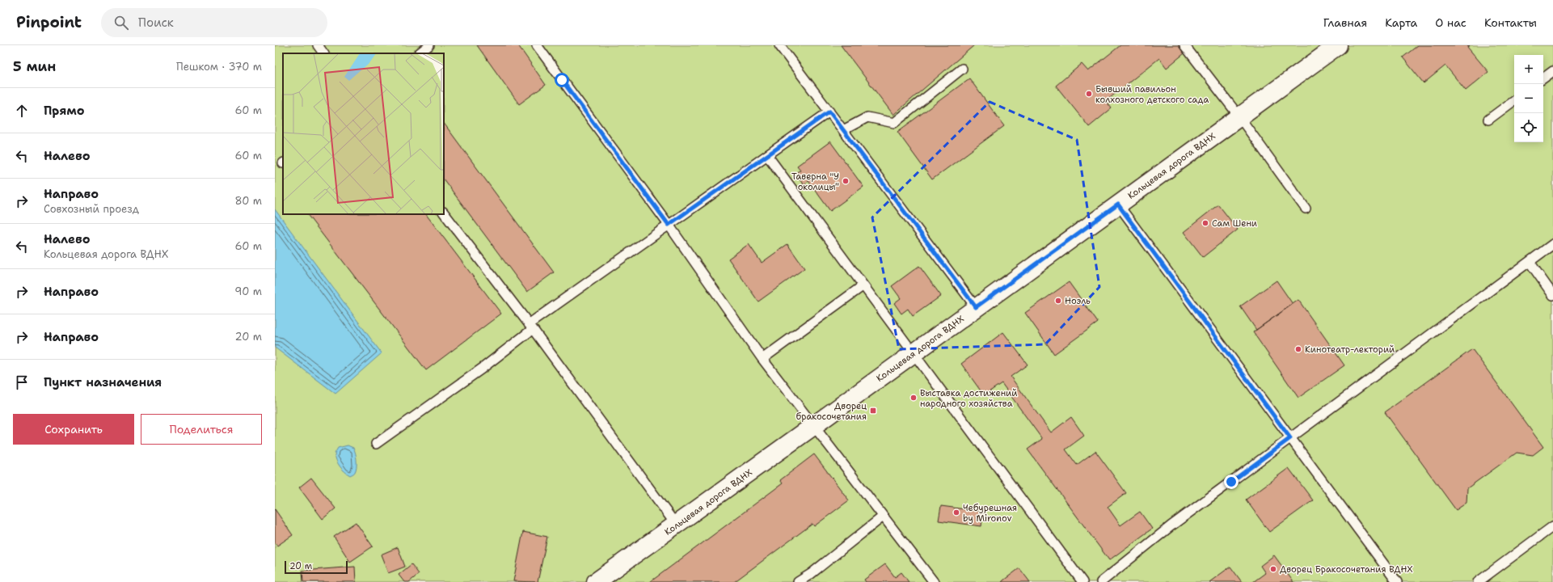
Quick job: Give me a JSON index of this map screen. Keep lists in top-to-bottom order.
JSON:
{
  "streets": {
    "street": ["Кольцевая дорога ВДНХ"]
  },
  "places": {
    "other": [
      "Бывший павильон колхозного детского сада",
      "Таверна \"У околицы\"",
      "Сам Шени",
      "Ноэль",
      "Кинотеатр-лекторий",
      "Выставка достижений народного хозяйства",
      "Чебурешная by Mironov",
      "Дворец Бракосочетания ВДНХ"
    ],
    "transit": ["Дворец бракосочетания"]
  },
  "scale_bar": "20 m",
  "page": {
    "header": "Pinpoint",
    "search": "Поиск",
    "nav": [
      "Главная",
      "Карта",
      "О нас",
      "Контакты"
    ],
    "heading": ["5 мин", "Пешком · 370 m"],
    "map_buttons": ["+", "−"],
    "list": [
      ["Прямо", "60 m"],
      ["Налево", "60 m"],
      ["Направо", "Совхозный проезд", "80 m"],
      ["Налево", "Кольцевая дорога ВДНХ", "60 m"],
      ["Направо", "90 m"],
      ["Направо", "20 m"],
      "Пункт назначения"
    ],
    "buttons": ["Сохранить", "Поделиться"],
    "scale": "20 m"
  }
}
